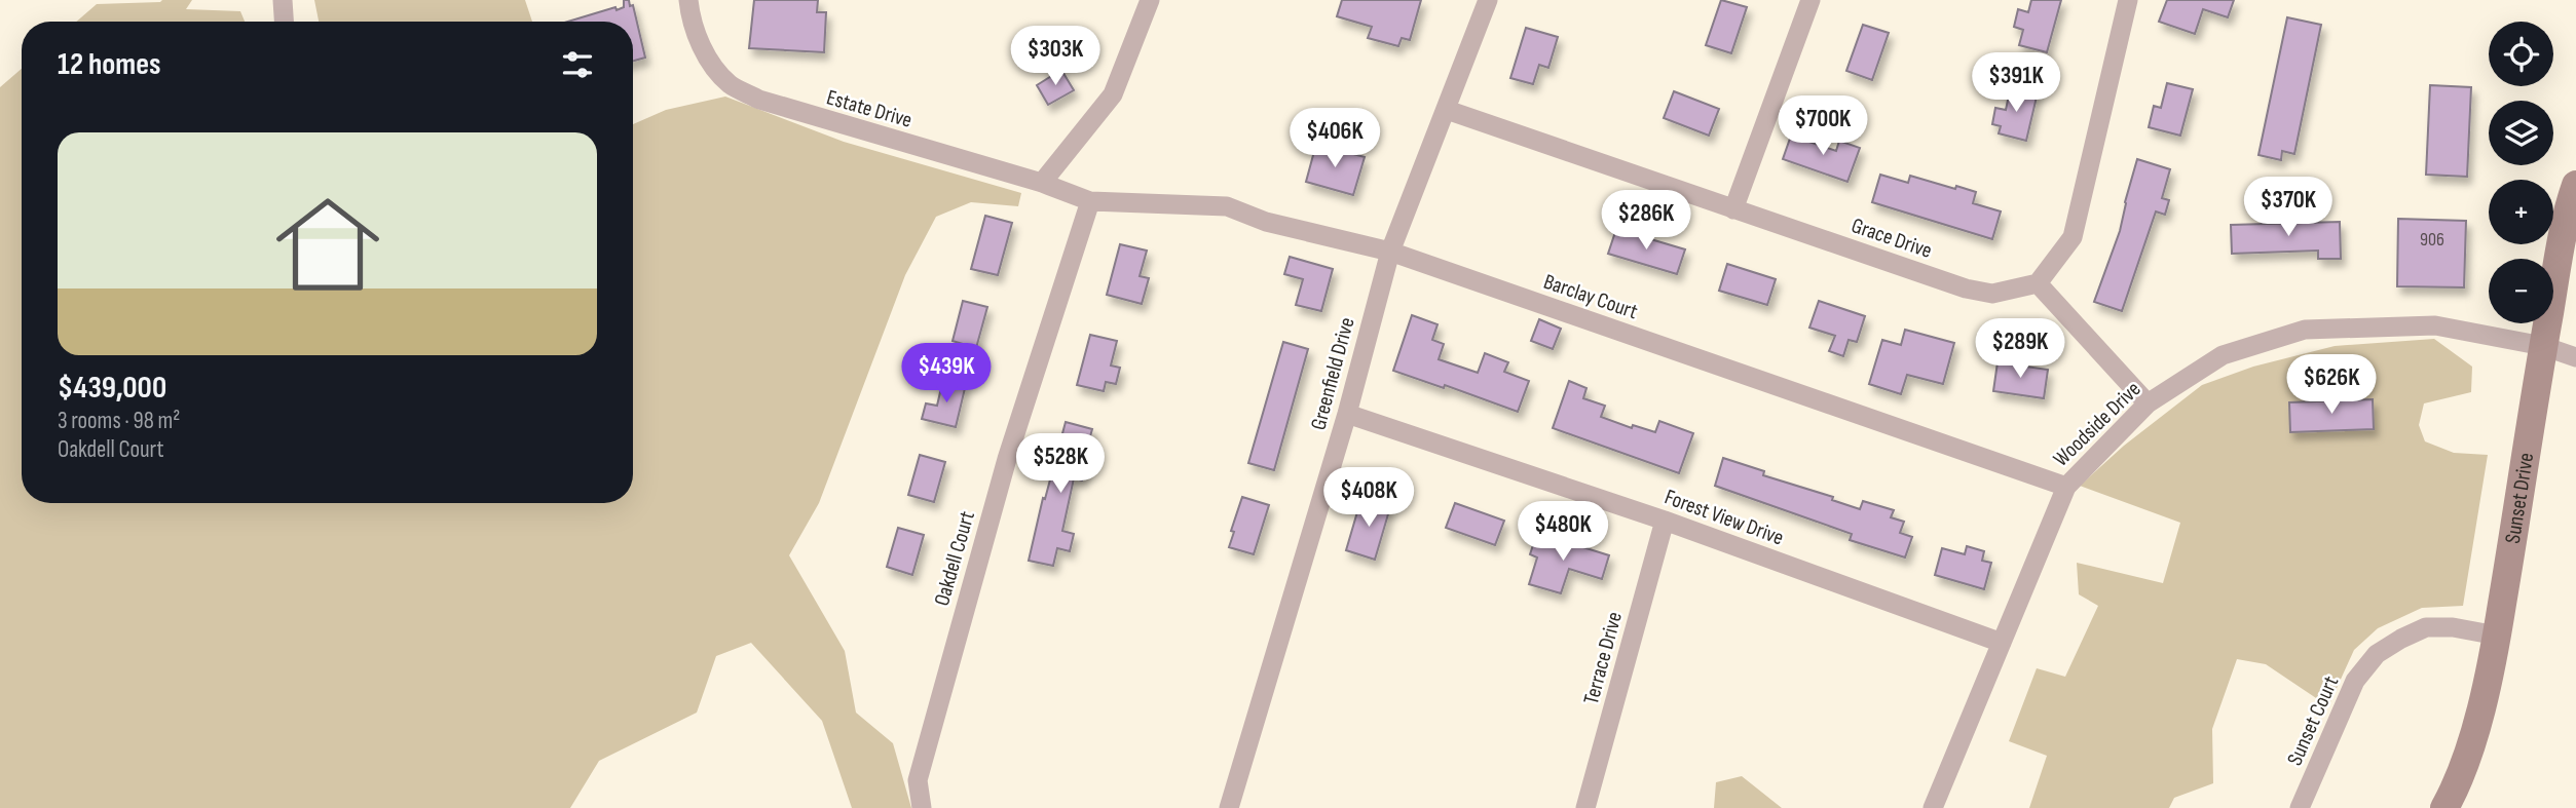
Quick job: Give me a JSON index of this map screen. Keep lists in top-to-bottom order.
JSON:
{
  "streets": {
    "main road": ["Sunset Drive"],
    "street": [
      "Estate Drive",
      "Grace Drive",
      "Barclay Court",
      "Greenfield Drive",
      "Woodside Drive",
      "Forest View Drive",
      "Oakdell Court",
      "Terrace Drive",
      "Sunset Court"
    ]
  },
  "crossings": [
    ["Estate Drive", "Barclay Court"],
    ["Estate Drive", "Oakdell Court"],
    ["Grace Drive", "Greenfield Drive"],
    ["Barclay Court", "Greenfield Drive"],
    ["Barclay Court", "Woodside Drive"],
    ["Barclay Court", "Oakdell Court"],
    ["Greenfield Drive", "Forest View Drive"],
    ["Woodside Drive", "Sunset Drive"],
    ["Woodside Drive", "Forest View Drive"],
    ["Sunset Drive", "Sunset Court"],
    ["Forest View Drive", "Terrace Drive"]
  ],
  "house_numbers": ["906"],
  "page": {
    "map_buttons": ["+", "−"],
    "heading": "12 homes",
    "price": [
      "$303K",
      "$391K",
      "$700K",
      "$406K",
      "$370K",
      "$286K",
      "$289K",
      "$439K",
      "$626K",
      "$528K",
      "$408K",
      "$480K"
    ],
    "list": [
      {
        "name": "$439,000",
        "note": "3 rooms · 98 m² · Oakdell Court"
      }
    ]
  }
}
